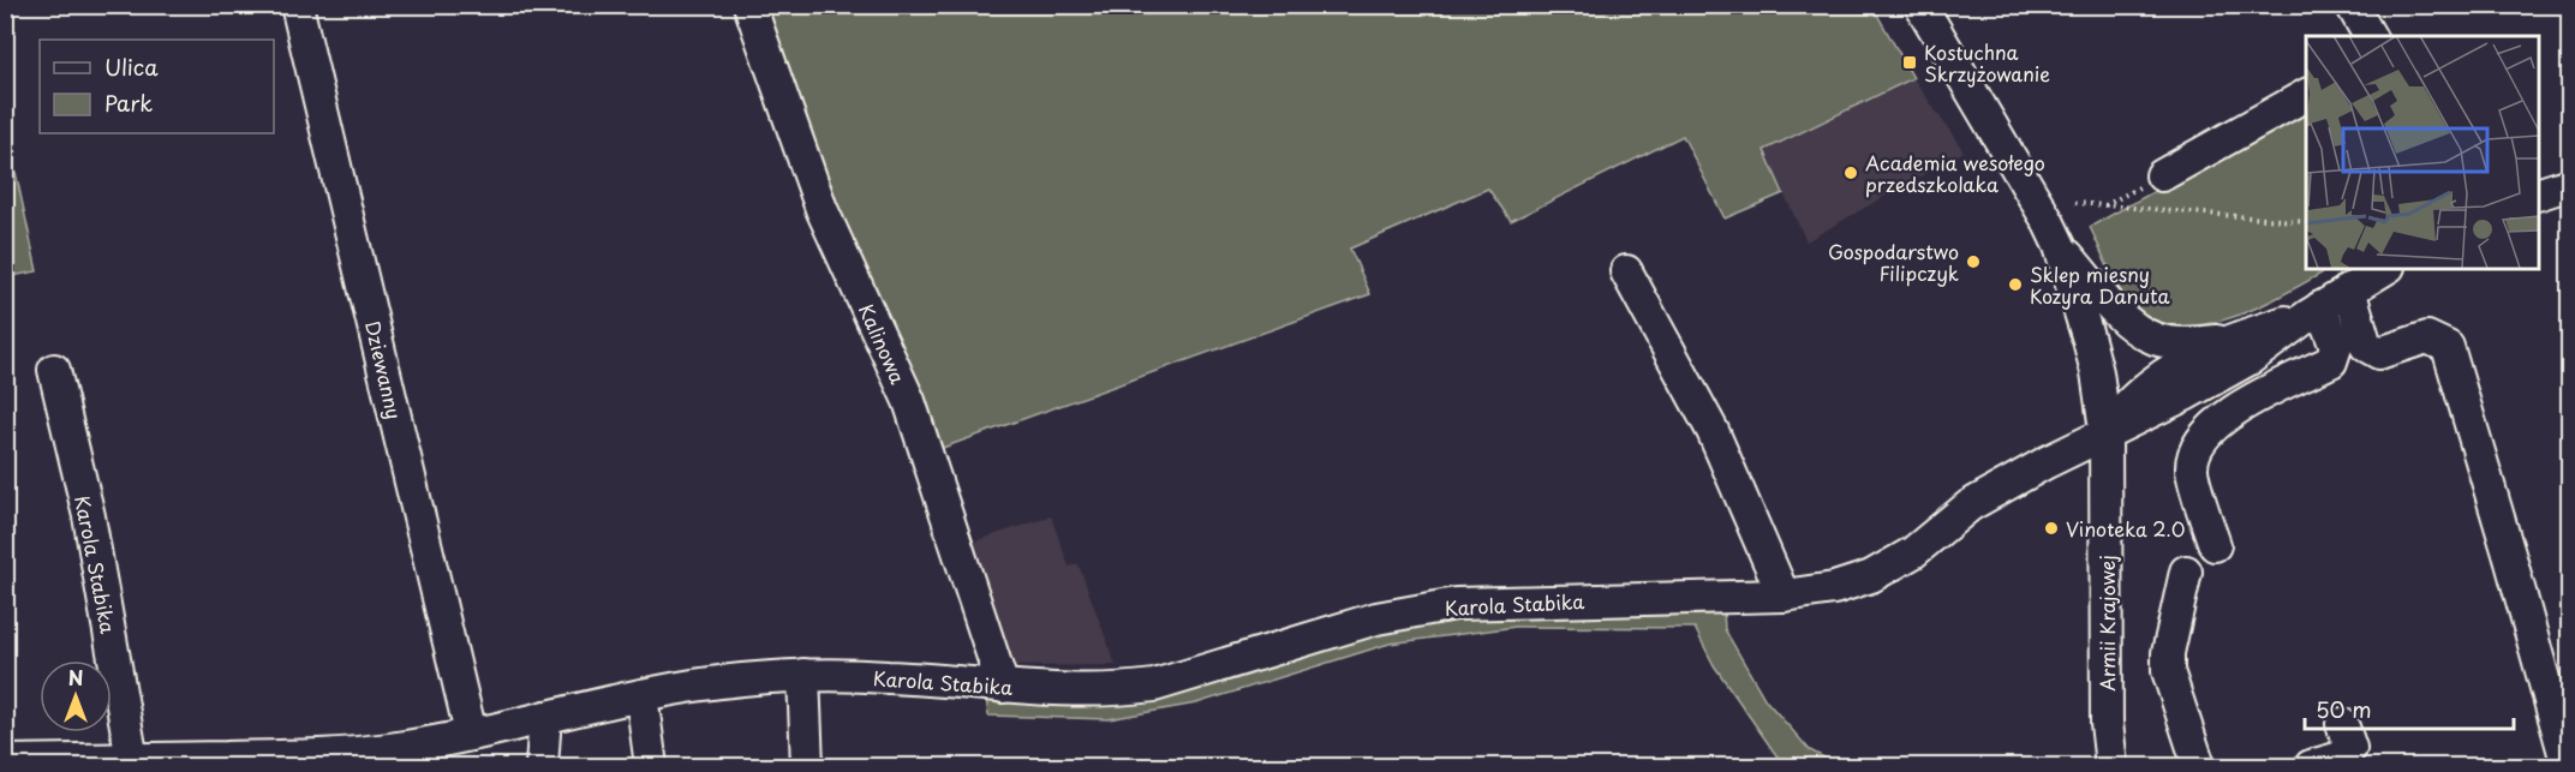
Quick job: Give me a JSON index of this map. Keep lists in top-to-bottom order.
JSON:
{
  "streets": {
    "street": [
      "Kalinowa",
      "Dziewanny",
      "Karola Stabika",
      "Armii Krajowej"
    ]
  },
  "crossings": [
    ["Kalinowa", "Karola Stabika"],
    ["Dziewanny", "Karola Stabika"],
    ["Karola Stabika", "Armii Krajowej"]
  ],
  "places": {
    "transit": ["Kostuchna Skrzyżowanie"],
    "other": [
      "Academia wesołego przedszkolaka",
      "Gospodarstwo Filipczyk",
      "Sklep miesny Kozyra Danuta",
      "Vinoteka 2.0"
    ]
  },
  "legend": ["Ulica", "Park"],
  "scale_bar": "50 m",
  "north": "top"
}
